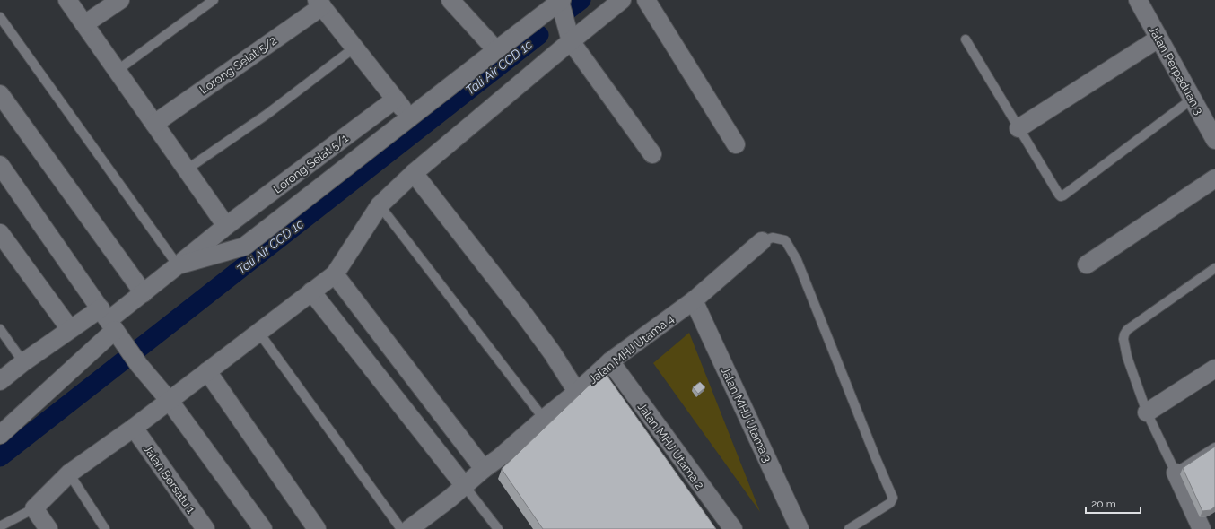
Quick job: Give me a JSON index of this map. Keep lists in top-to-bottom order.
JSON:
{
  "streets": {
    "street": [
      "Lorong Selat 5/2",
      "Jalan Perpaduan 3",
      "Lorong Selat 5/1",
      "Jalan MHJ Utama 4",
      "Jalan MHJ Utama 3",
      "Jalan MHJ Utama 2",
      "Jalan Bersatu 1"
    ]
  },
  "crossings": [
    ["Jalan MHJ Utama 4", "Jalan MHJ Utama 3"],
    ["Jalan MHJ Utama 4", "Jalan MHJ Utama 2"]
  ],
  "water": ["Tali Air CCD 1c"],
  "scale_bar": "20 m"
}
